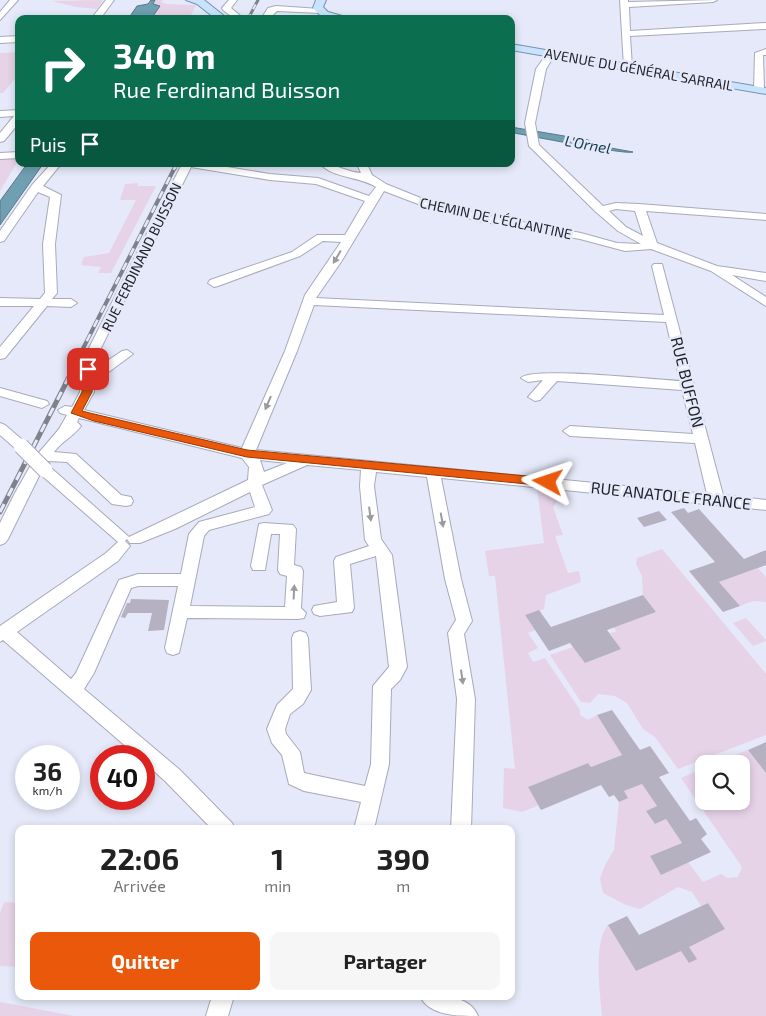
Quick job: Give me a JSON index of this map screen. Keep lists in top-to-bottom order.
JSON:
{
  "streets": {
    "main road": ["AVENUE DU GÉNÉRAL SARRAIL"],
    "street": [
      "CHEMIN DE L'ÉGLANTINE",
      "RUE FERDINAND BUISSON",
      "RUE BUFFON",
      "RUE ANATOLE FRANCE"
    ]
  },
  "crossings": [
    ["RUE FERDINAND BUISSON", "RUE ANATOLE FRANCE"],
    ["RUE BUFFON", "RUE ANATOLE FRANCE"]
  ],
  "water": ["L'Ornel"],
  "page": {
    "turn": ["340 m", "Rue Ferdinand Buisson"],
    "then": "Puis",
    "speed": "36 km/h",
    "limit": "40",
    "eta": [
      "22:06",
      "Arrivée",
      "1",
      "min",
      "390",
      "m"
    ],
    "buttons": ["Quitter", "Partager"]
  }
}
